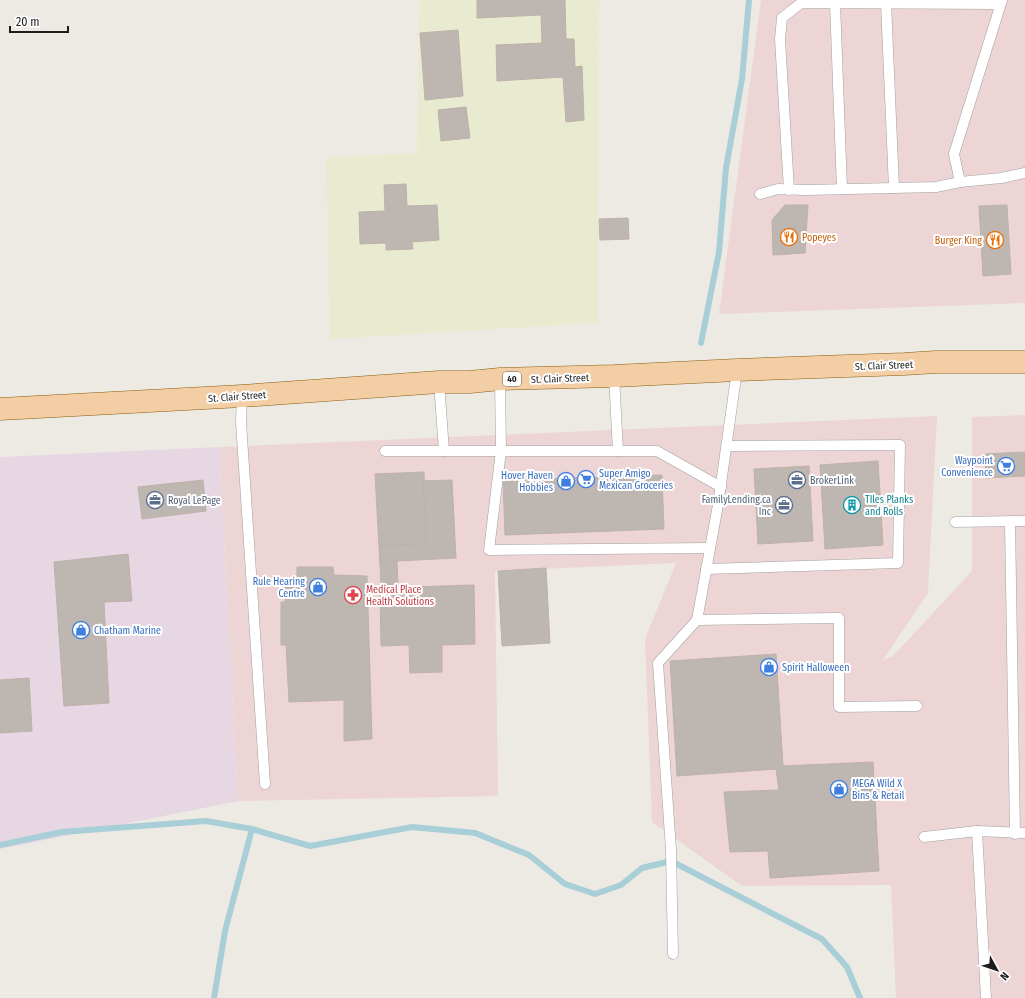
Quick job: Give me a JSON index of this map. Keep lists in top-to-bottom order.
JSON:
{
  "streets": {
    "main road": ["St. Clair Street", "40"]
  },
  "places": {
    "restaurant": ["Popeyes", "Burger King"],
    "supermarket": ["Waypoint Convenience", "Super Amigo Mexican Groceries"],
    "office": ["BrokerLink", "Royal LePage", "FamilyLending.ca Inc"],
    "shop": [
      "Hover Haven Hobbies",
      "Rule Hearing Centre",
      "Chatham Marine",
      "Spirit Halloween",
      "MEGA Wild X Bins & Retail"
    ],
    "building": ["TIles Planks and Rolls"],
    "pharmacy": ["Medical Place Health Solutions"]
  },
  "scale_bar": "20 m",
  "north": "bottom right"
}
